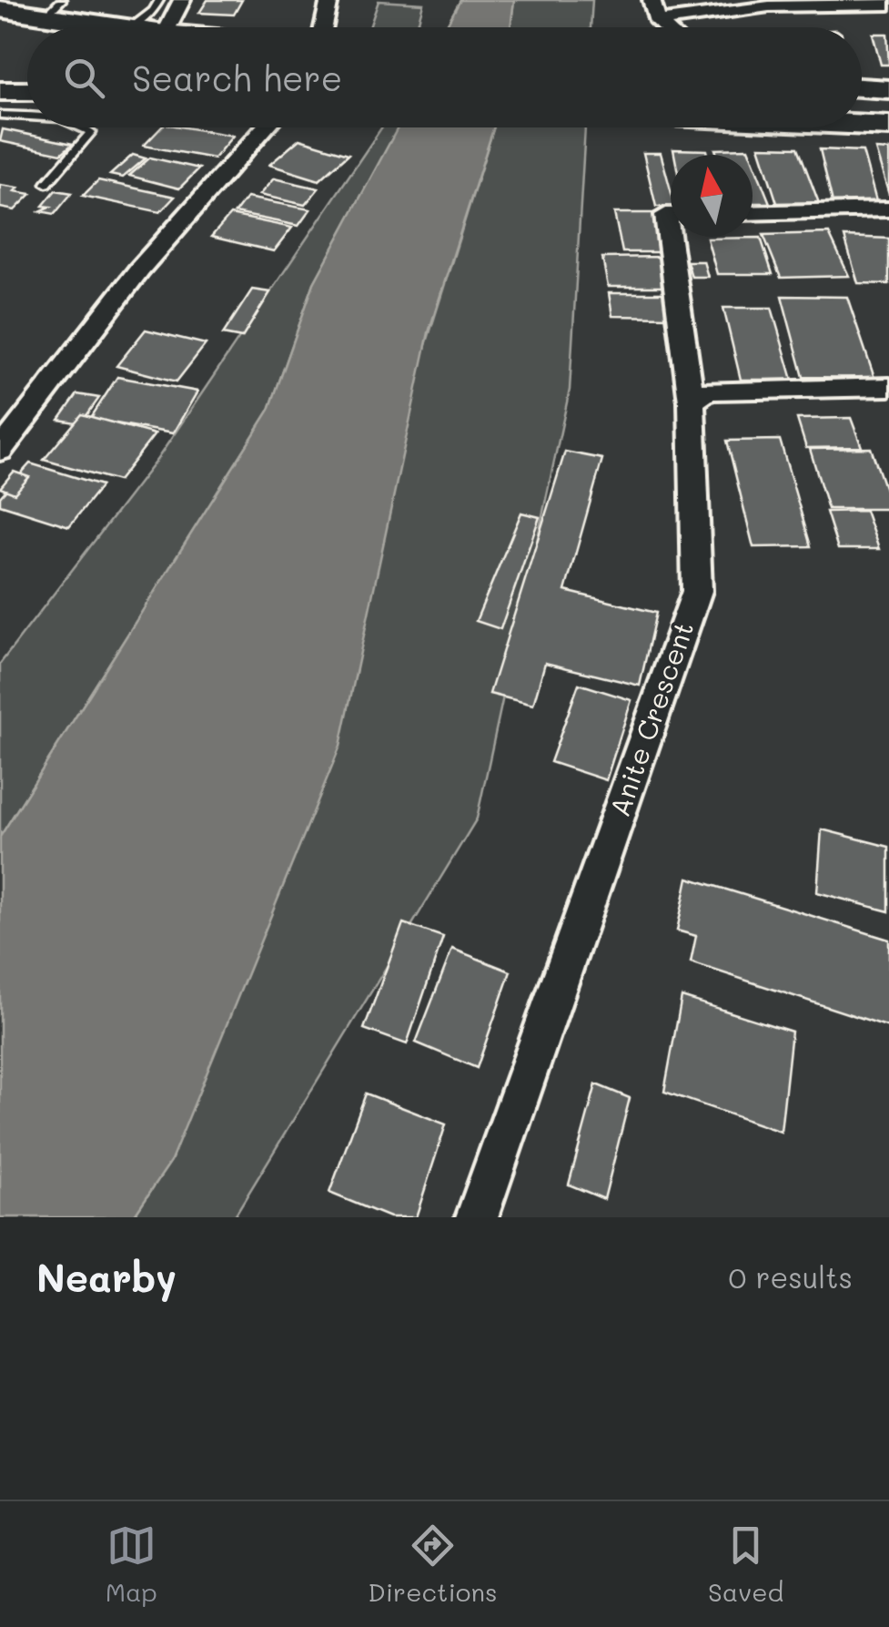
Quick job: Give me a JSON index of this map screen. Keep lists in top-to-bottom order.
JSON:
{
  "streets": {
    "street": ["Anite Crescent"]
  },
  "north": "top",
  "page": {
    "search": "Search here",
    "heading": ["Nearby", "0 results"],
    "nav": ["Map", "Directions", "Saved"]
  }
}
